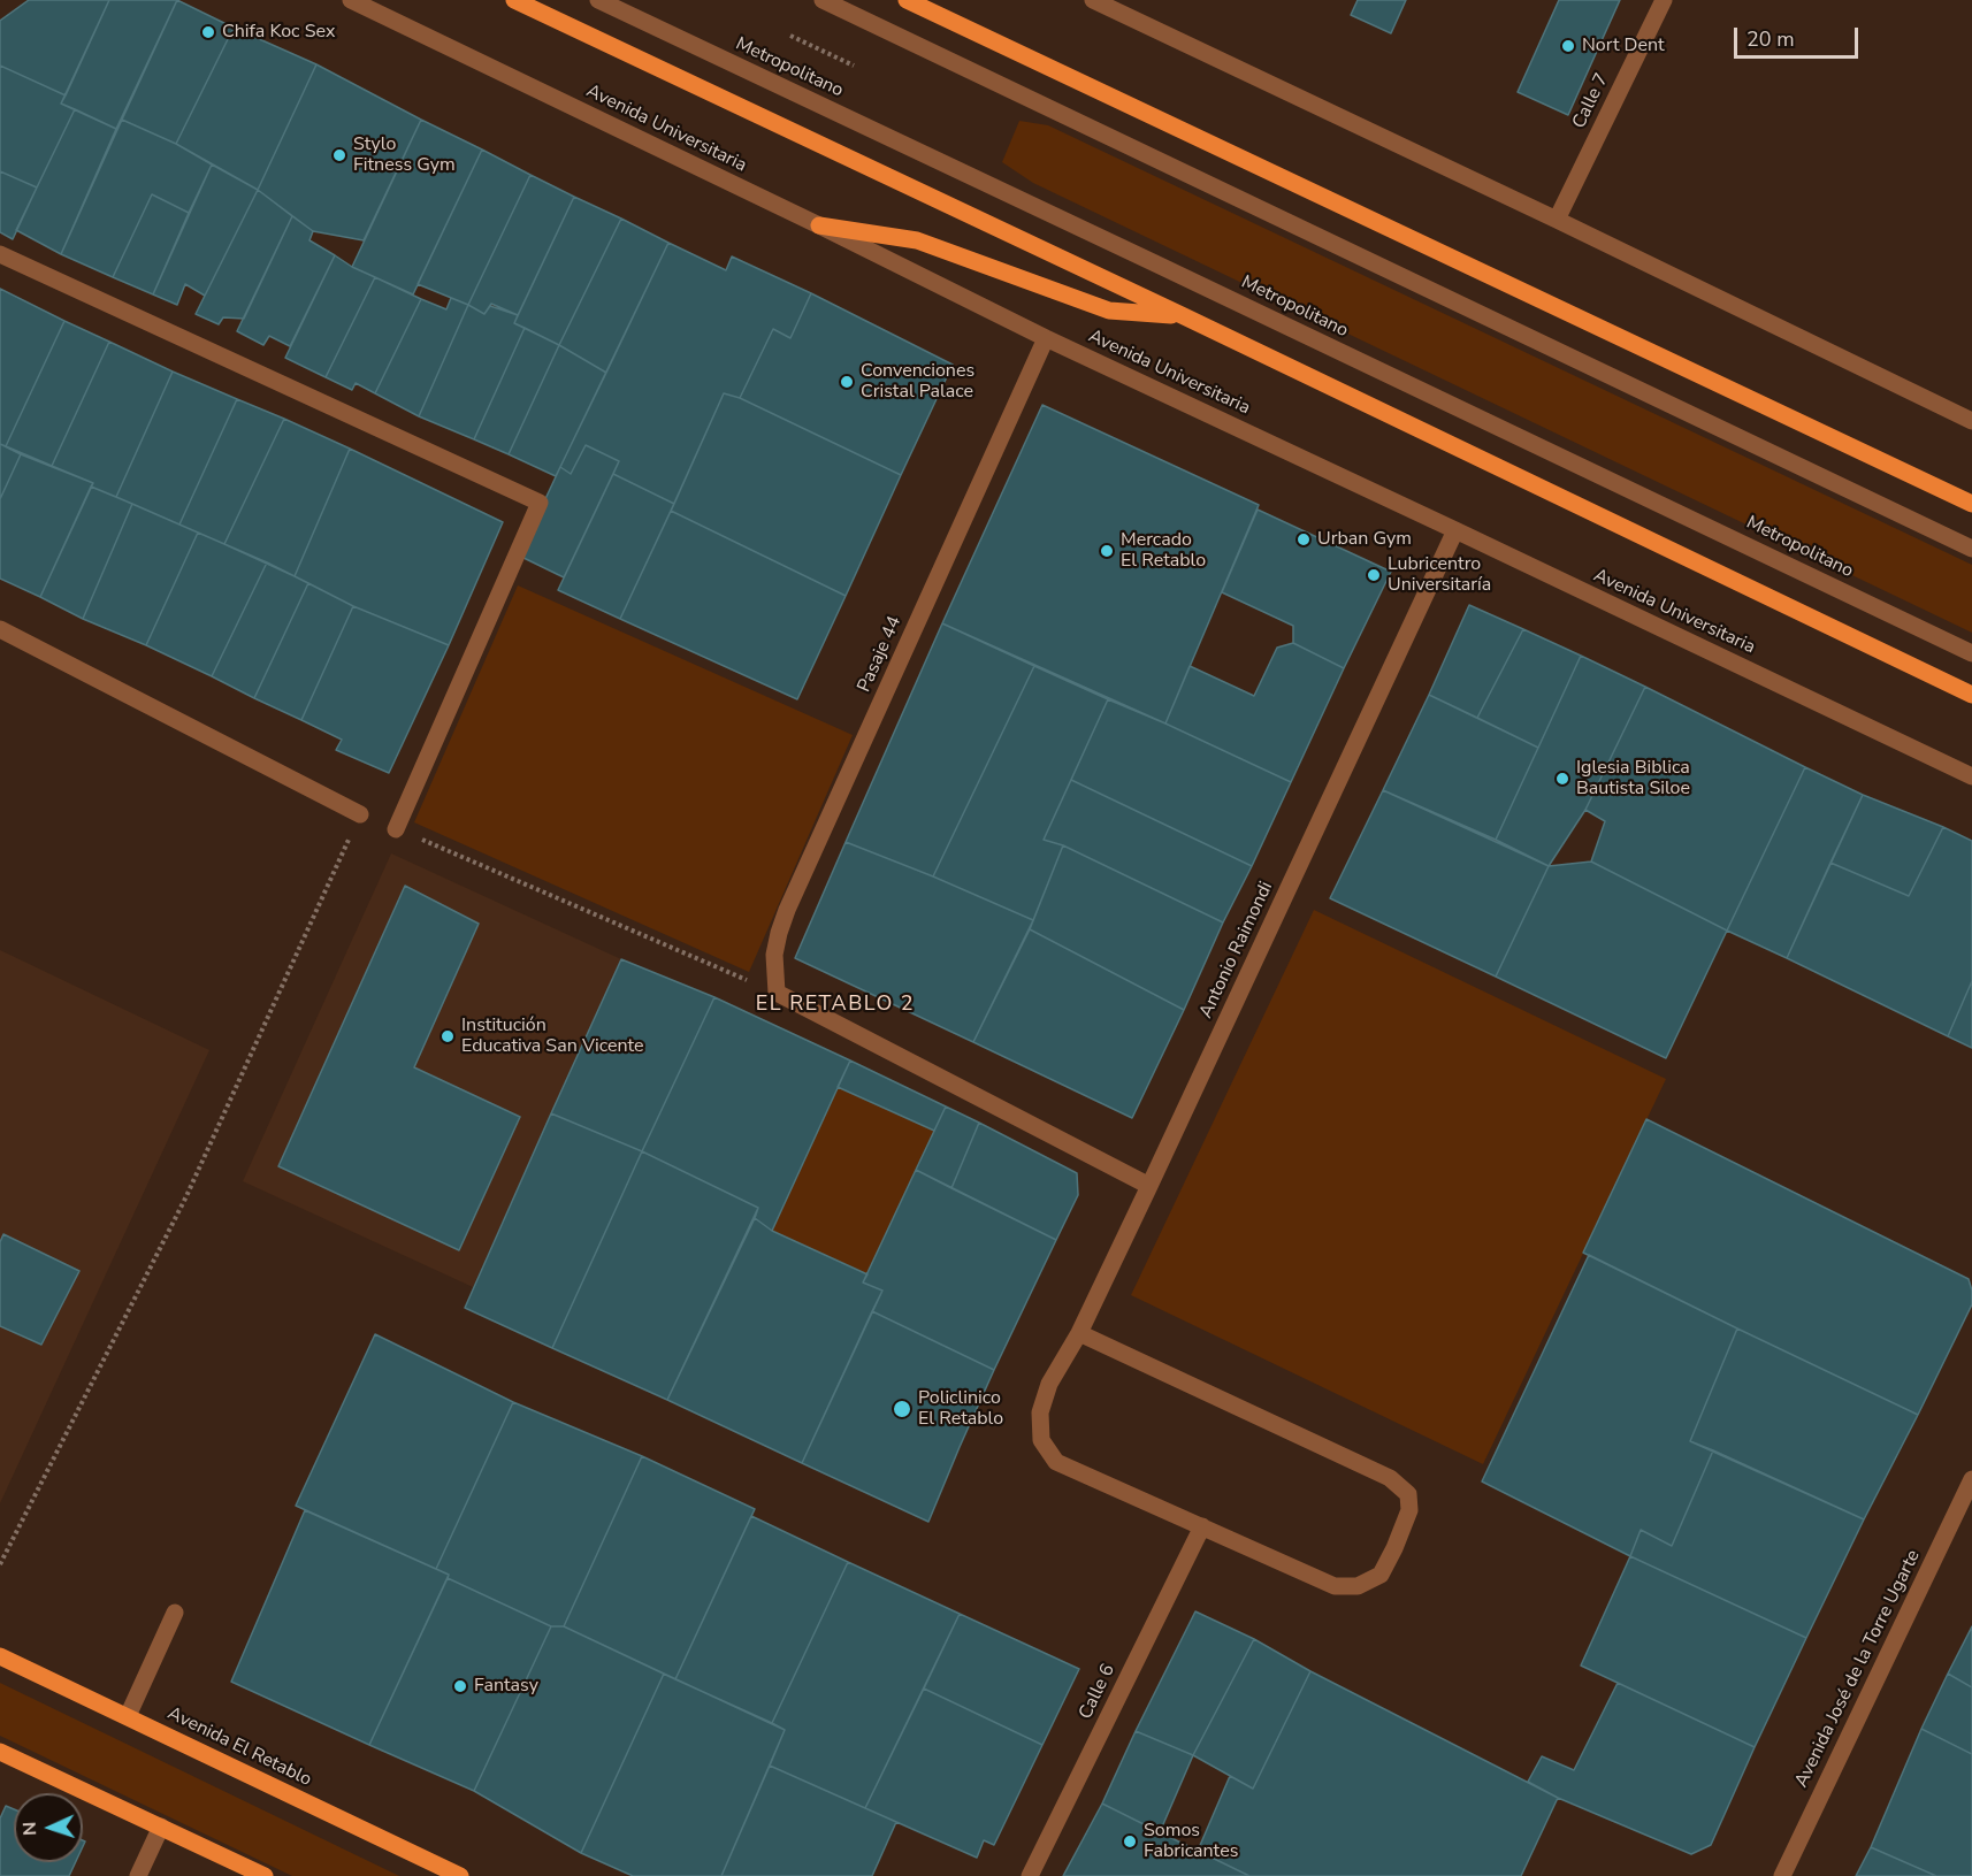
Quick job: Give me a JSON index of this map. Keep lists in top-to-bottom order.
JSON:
{
  "streets": {
    "main road": ["Avenida El Retablo"],
    "street": [
      "Metropolitano",
      "Calle 7",
      "Avenida Universitaria",
      "Pasaje 44",
      "Antonio Raimondi",
      "Avenida José de la Torre Ugarte",
      "Calle 6"
    ]
  },
  "crossings": [
    ["Avenida Universitaria", "Pasaje 44"],
    ["Avenida Universitaria", "Antonio Raimondi"],
    ["Antonio Raimondi", "Calle 6"]
  ],
  "districts": ["EL RETABLO 2"],
  "places": [
    "Chifa Koc Sex",
    "Nort Dent",
    "Stylo Fitness Gym",
    "Convenciones Cristal Palace",
    "Urban Gym",
    "Mercado El Retablo",
    "Lubricentro Universitaría",
    "Iglesia Biblica Bautista Siloe",
    "Institución Educativa San Vicente",
    "Policlinico El Retablo",
    "Fantasy",
    "Somos Fabricantes"
  ],
  "scale_bar": "20 m",
  "north": "left"
}
